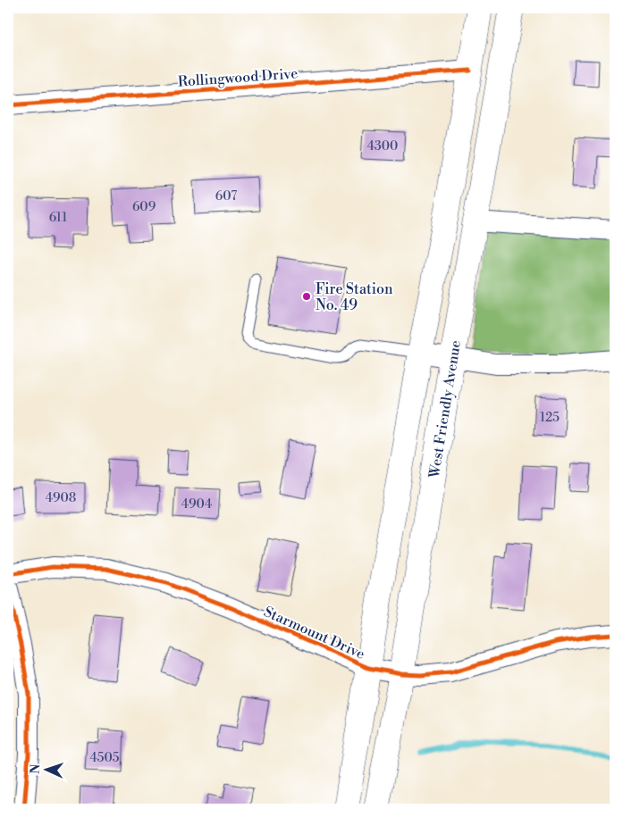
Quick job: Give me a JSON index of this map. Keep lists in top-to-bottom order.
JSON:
{
  "streets": {
    "main road": ["West Friendly Avenue"],
    "street": ["Rollingwood Drive", "Starmount Drive"]
  },
  "crossings": [
    ["West Friendly Avenue", "Starmount Drive"]
  ],
  "places": ["Fire Station No. 49"],
  "house_numbers": [
    "4300",
    "607",
    "609",
    "611",
    "125",
    "4908",
    "4904",
    "4505"
  ],
  "north": "left"
}
